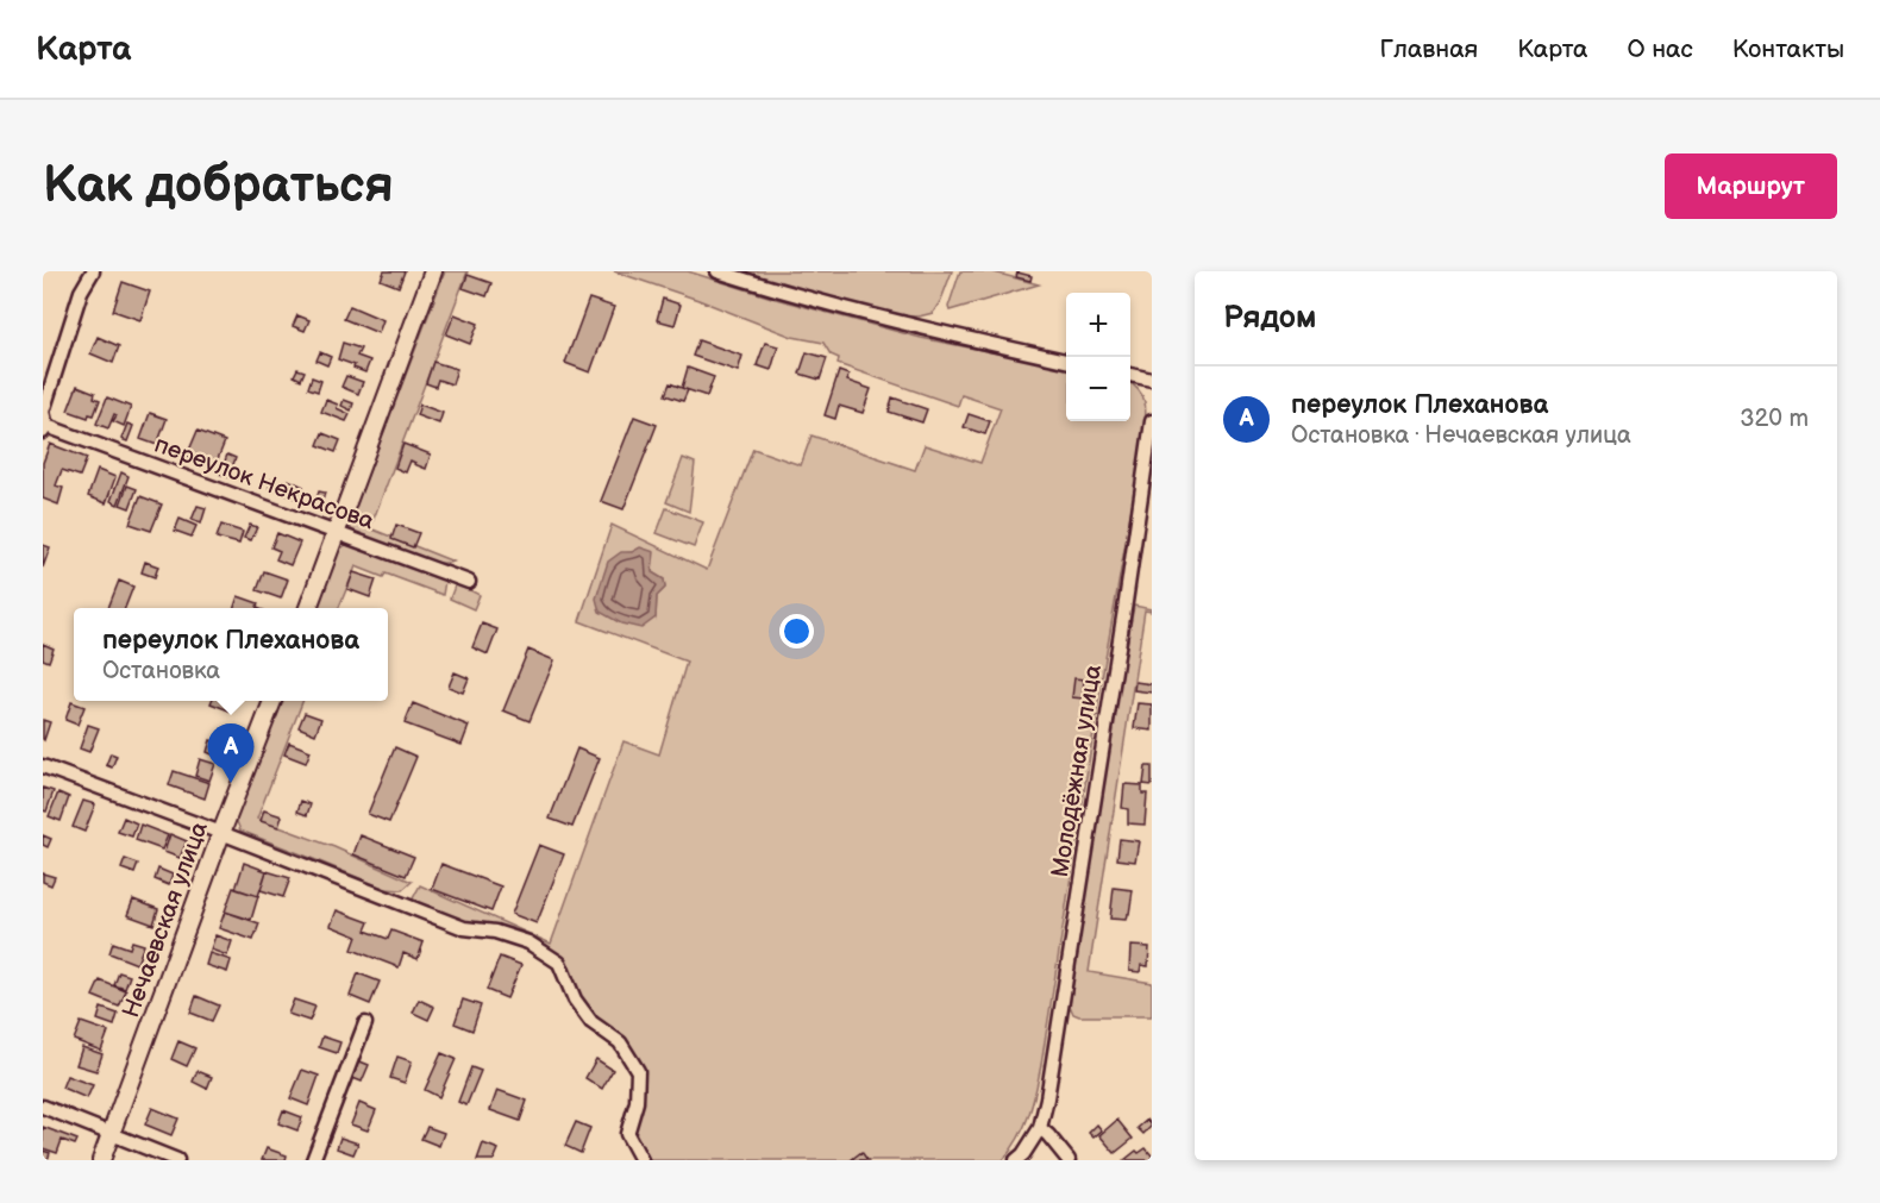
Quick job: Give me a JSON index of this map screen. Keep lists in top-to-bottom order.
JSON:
{
  "streets": {
    "street": ["переулок Некрасова", "Молодёжная улица", "Нечаевская улица"]
  },
  "page": {
    "header": "Карта",
    "nav": [
      "Главная",
      "Карта",
      "О нас",
      "Контакты"
    ],
    "buttons": "Маршрут",
    "title": "Как добраться",
    "heading": "Рядом",
    "map_buttons": ["+", "−"],
    "list": [
      {
        "mark": "A",
        "name": "переулок Плеханова",
        "note": "Остановка · Нечаевская улица",
        "value": "320 m"
      }
    ],
    "popup": ["переулок Плеханова", "Остановка"],
    "pins": "A"
  }
}
